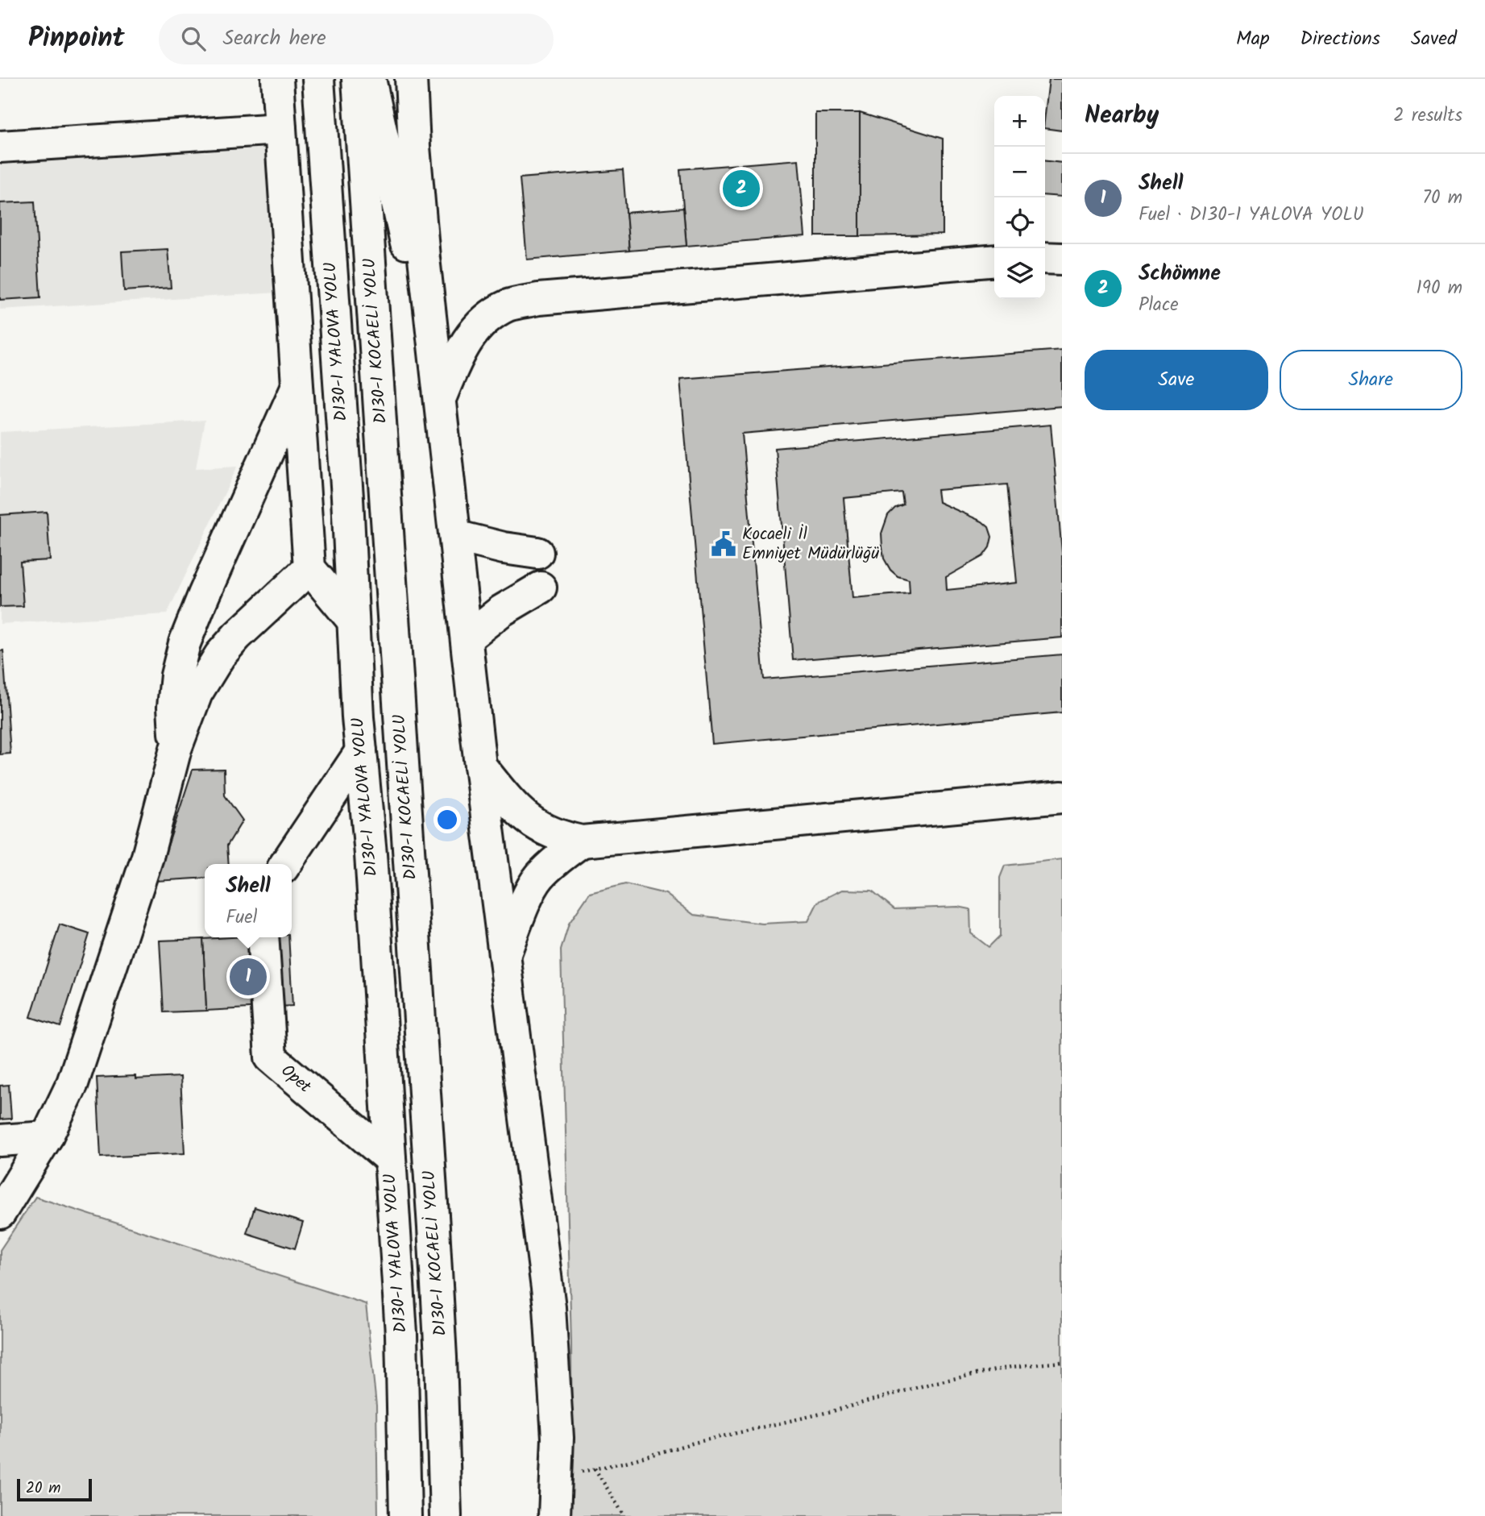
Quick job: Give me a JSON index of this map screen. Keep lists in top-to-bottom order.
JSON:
{
  "streets": {
    "main road": ["D130-1 KOCAELİ YOLU", "D130-1 YALOVA YOLU", "Opet"]
  },
  "crossings": [
    ["D130-1 YALOVA YOLU", "Opet"]
  ],
  "places": {
    "public building": ["Kocaeli İl Emniyet Müdürlüğü"]
  },
  "scale_bar": "20 m",
  "page": {
    "header": "Pinpoint",
    "search": "Search here",
    "nav": ["Map", "Directions", "Saved"],
    "heading": ["Nearby", "2 results"],
    "map_buttons": ["+", "−"],
    "list": [
      {
        "mark": "1",
        "name": "Shell",
        "note": "Fuel · D130-1 YALOVA YOLU",
        "value": "70 m"
      },
      {
        "mark": "2",
        "name": "Schömne",
        "note": "Place",
        "value": "190 m"
      }
    ],
    "pins": ["2", "1"],
    "buttons": ["Save", "Share"],
    "popup": ["Shell", "Fuel"],
    "scale": "20 m"
  }
}
